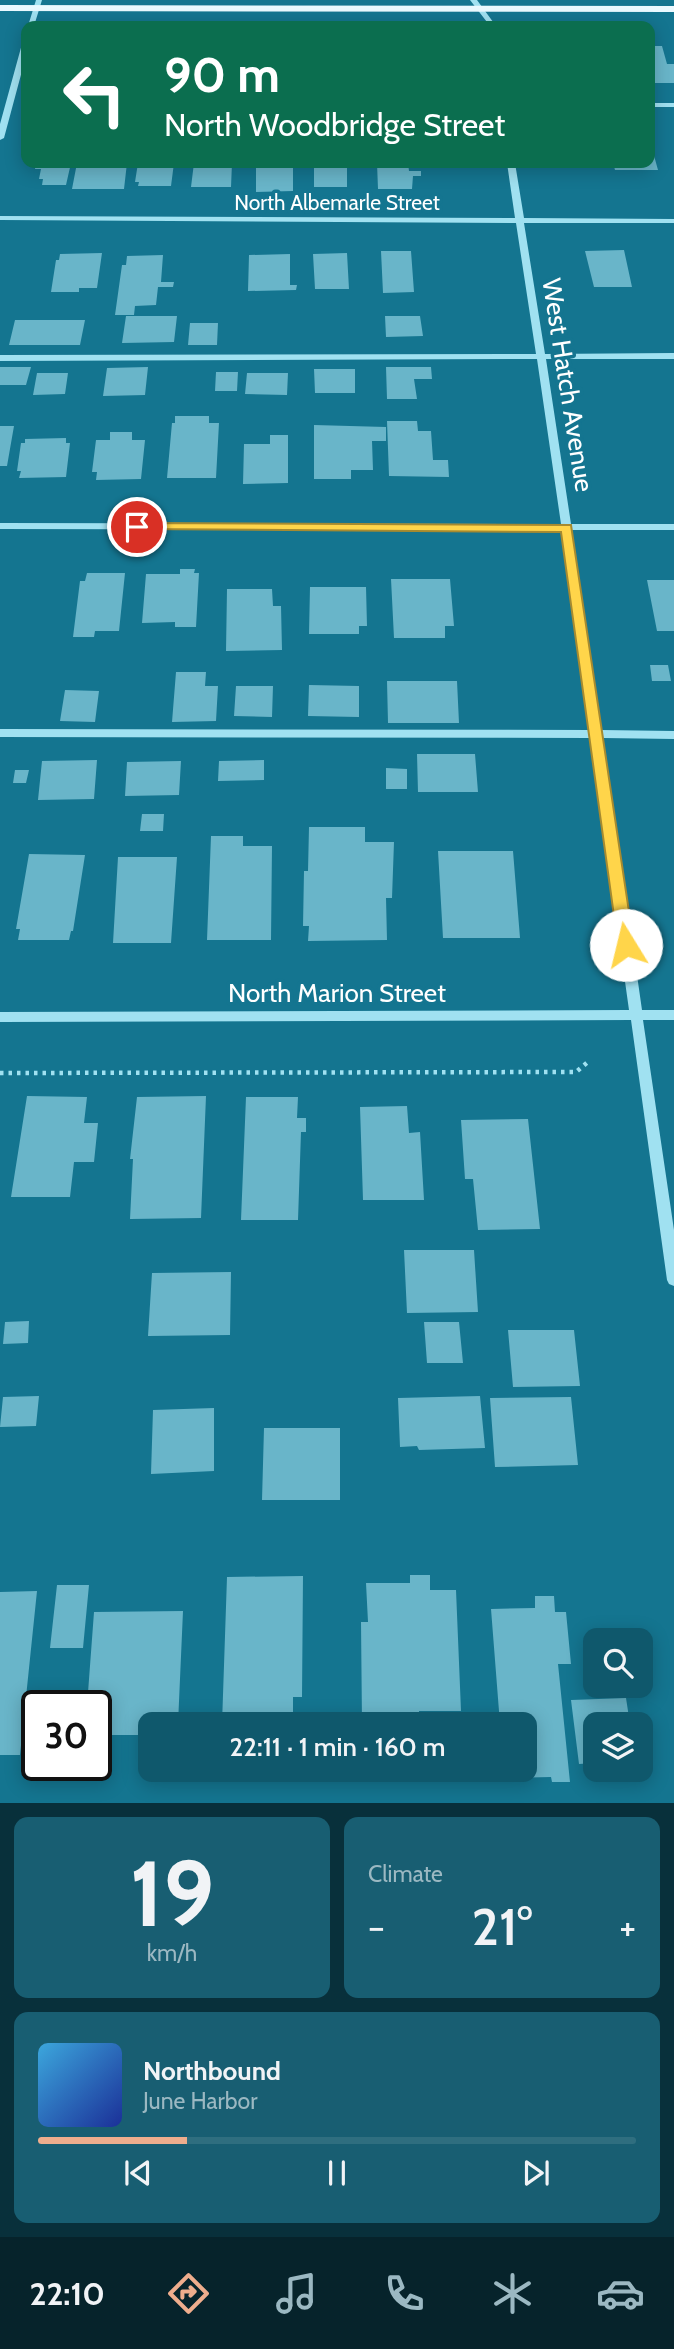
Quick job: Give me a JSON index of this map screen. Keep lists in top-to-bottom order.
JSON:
{
  "streets": {
    "street": ["North Albemarle Street", "West Hatch Avenue", "North Marion Street"]
  },
  "crossings": [
    ["North Albemarle Street", "West Hatch Avenue"],
    ["West Hatch Avenue", "North Marion Street"]
  ],
  "page": {
    "turn": ["90 m", "North Woodbridge Street"],
    "limit": "30",
    "trip": "22:11 · 1 min · 160 m",
    "tile": [
      ["19", "km/h"],
      "Climate"
    ],
    "heat": ["−", "21°", "+"],
    "song": ["Northbound", "June Harbor"],
    "tabs": "22:10"
  }
}
